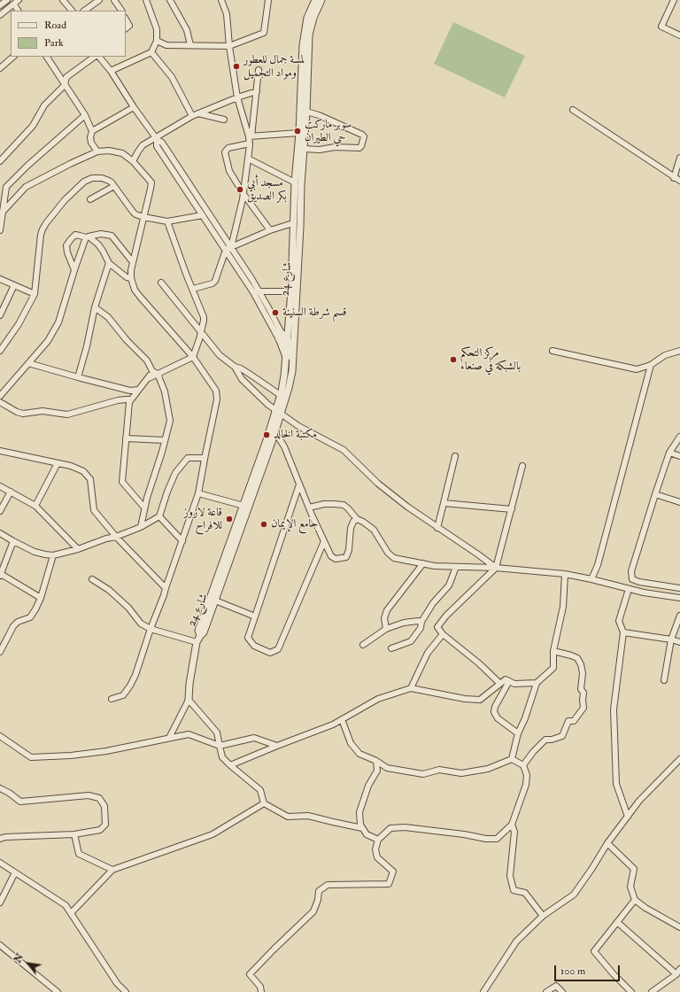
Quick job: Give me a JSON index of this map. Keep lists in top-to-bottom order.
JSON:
{
  "streets": {
    "street": ["شارع 24"]
  },
  "places": [
    "لمسة جمال للعطور ومواد التجميل",
    "سوبر ماركت حي الطيران",
    "مسجد أبي بكر الصديق",
    "قسم شرطة السنينة",
    "مركز التحكم بالشبكة في صنعاء",
    "مكتبة الخالد",
    "قاعة لاروز للافراح",
    "جامع الإيمان"
  ],
  "legend": ["Road", "Park"],
  "scale_bar": "100 m",
  "north": "top left"
}
